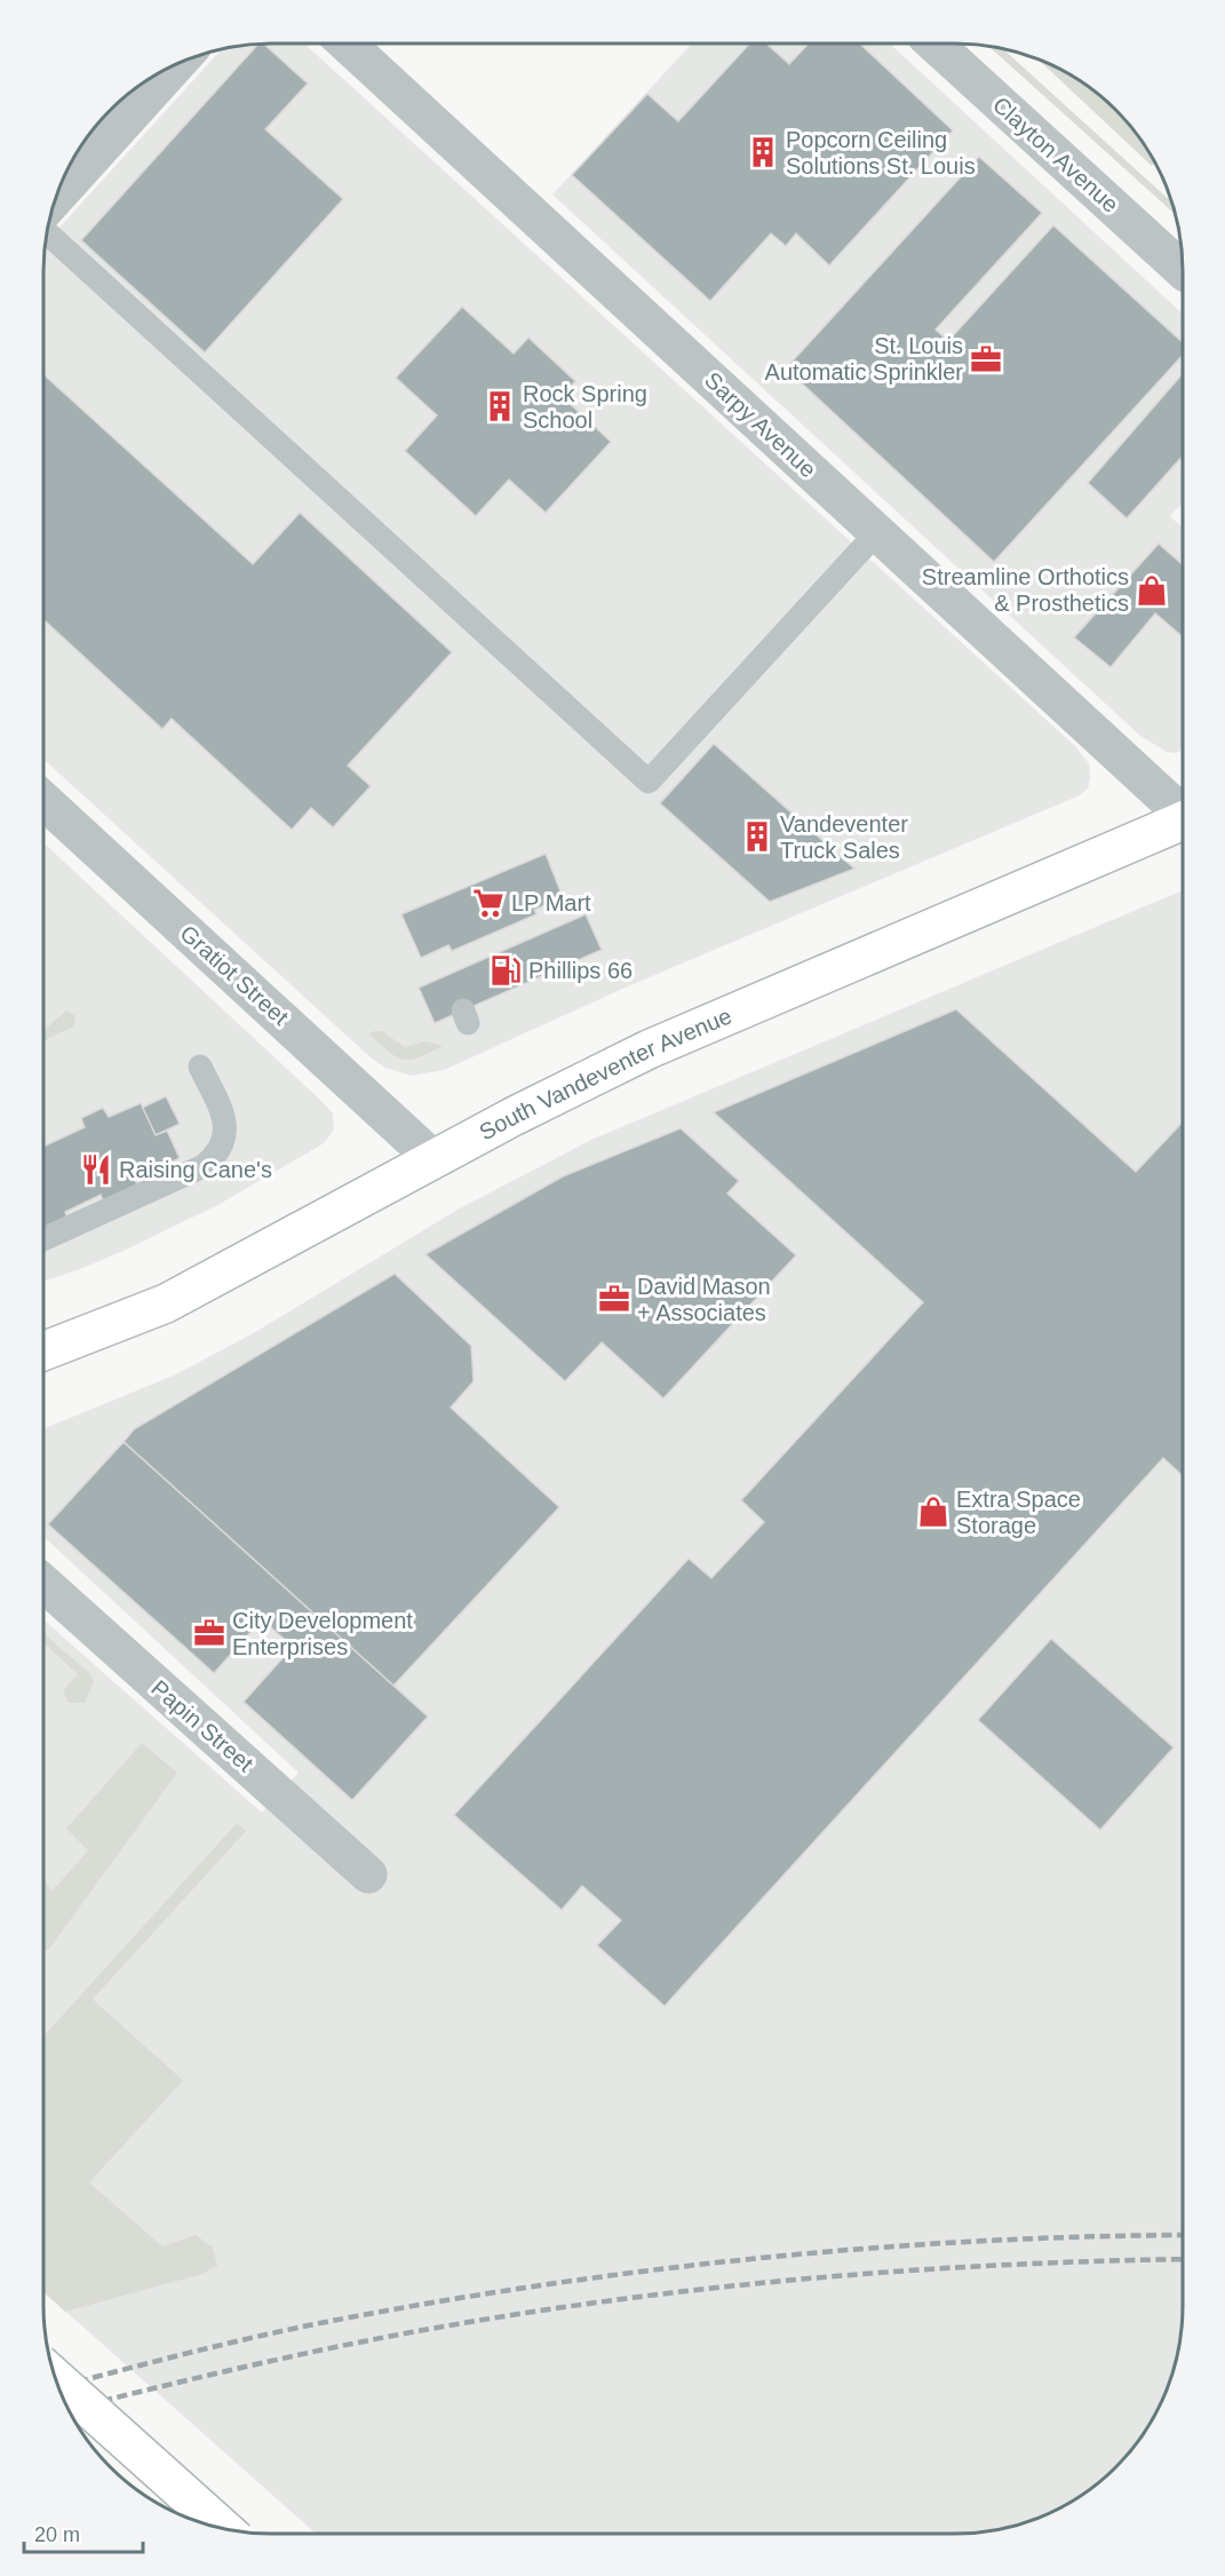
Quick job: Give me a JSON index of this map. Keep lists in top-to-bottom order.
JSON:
{
  "streets": {
    "main road": ["South Vandeventer Avenue"],
    "street": [
      "Clayton Avenue",
      "Sarpy Avenue",
      "Gratiot Street",
      "Papin Street"
    ]
  },
  "crossings": [
    ["Gratiot Street", "South Vandeventer Avenue"]
  ],
  "places": {
    "building": ["Popcorn Ceiling Solutions St. Louis", "Rock Spring School", "Vandeventer Truck Sales"],
    "office": ["St. Louis Automatic Sprinkler", "David Mason + Associates", "City Development Enterprises"],
    "shop": ["Streamline Orthotics & Prosthetics", "Extra Space Storage"],
    "supermarket": ["LP Mart"],
    "fuel station": ["Phillips 66"],
    "restaurant": ["Raising Cane's"]
  },
  "scale_bar": "20 m"
}
